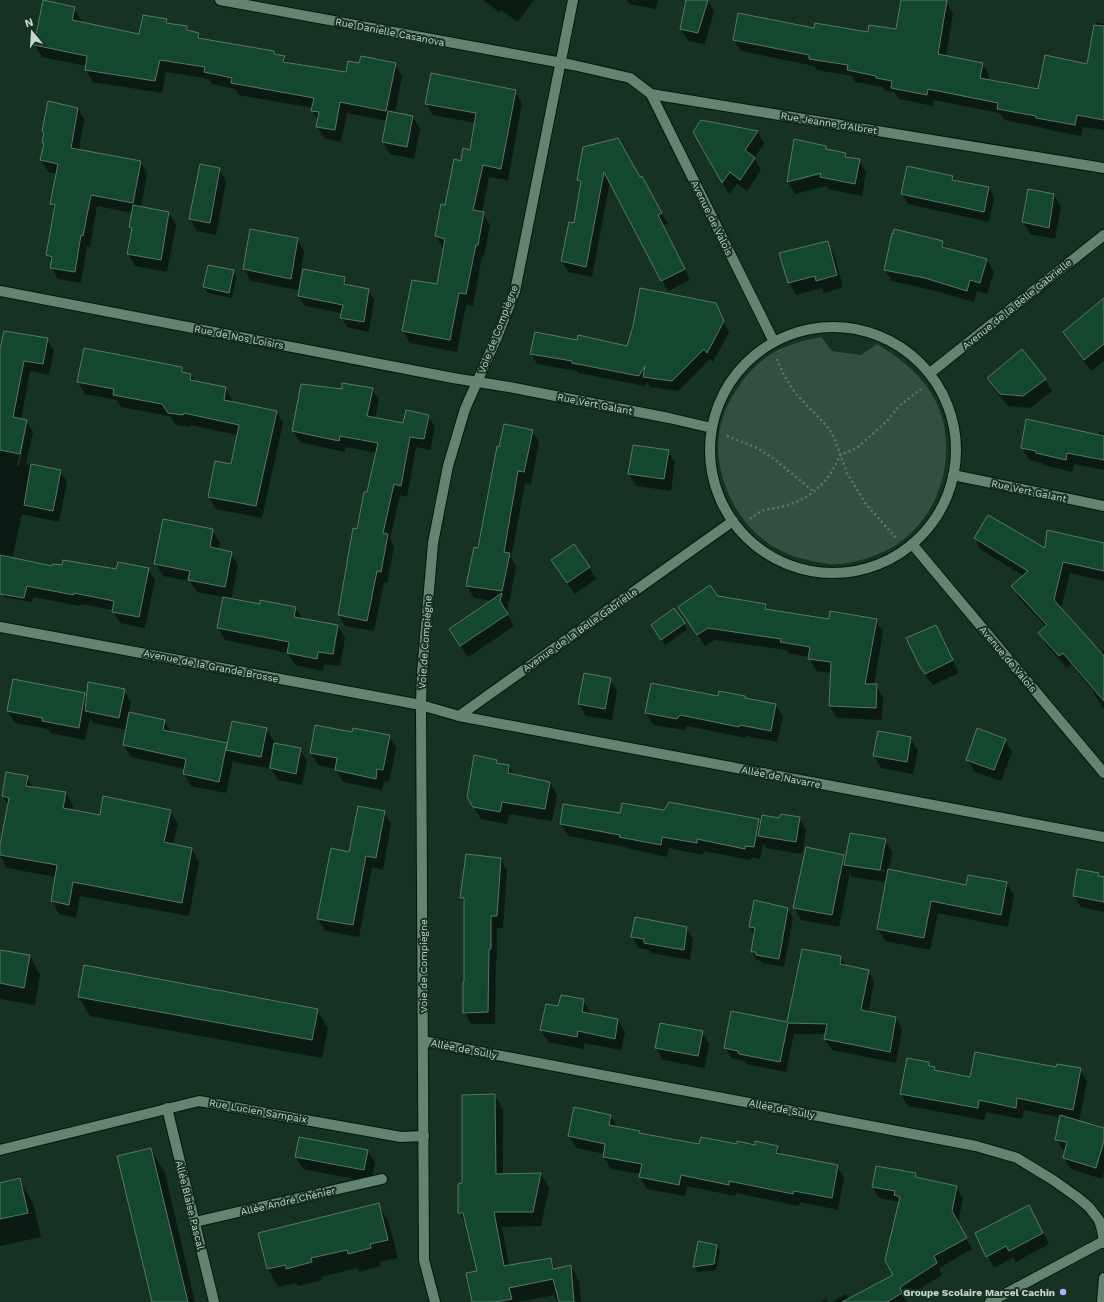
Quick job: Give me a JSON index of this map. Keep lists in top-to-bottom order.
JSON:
{
  "streets": {
    "street": [
      "Rue Danielle Casanova",
      "Rue Jeanne d'Albret",
      "Avenue de Valois",
      "Avenue de la Belle Gabrielle",
      "Voie de Compiègne",
      "Rue de Nos Loisirs",
      "Rue Vert Galant",
      "Avenue de la Grande Brosse",
      "Allée de Navarre",
      "Allée de Sully",
      "Rue Lucien Sampaix",
      "Allée André Chénier",
      "Allée Blaise Pascal"
    ]
  },
  "crossings": [
    ["Rue Danielle Casanova", "Rue Jeanne d'Albret"],
    ["Rue Danielle Casanova", "Voie de Compiègne"],
    ["Rue Jeanne d'Albret", "Avenue de Valois"],
    ["Rue Jeanne d'Albret", "Voie de Compiègne"],
    ["Avenue de la Belle Gabrielle", "Allée de Navarre"],
    ["Voie de Compiègne", "Rue de Nos Loisirs"],
    ["Voie de Compiègne", "Rue Vert Galant"],
    ["Voie de Compiègne", "Avenue de la Grande Brosse"],
    ["Voie de Compiègne", "Allée de Sully"],
    ["Voie de Compiègne", "Rue Lucien Sampaix"],
    ["Rue de Nos Loisirs", "Rue Vert Galant"],
    ["Rue Lucien Sampaix", "Allée Blaise Pascal"],
    ["Allée André Chénier", "Allée Blaise Pascal"]
  ],
  "places": ["Groupe Scolaire Marcel Cachin"],
  "north": "top"
}
